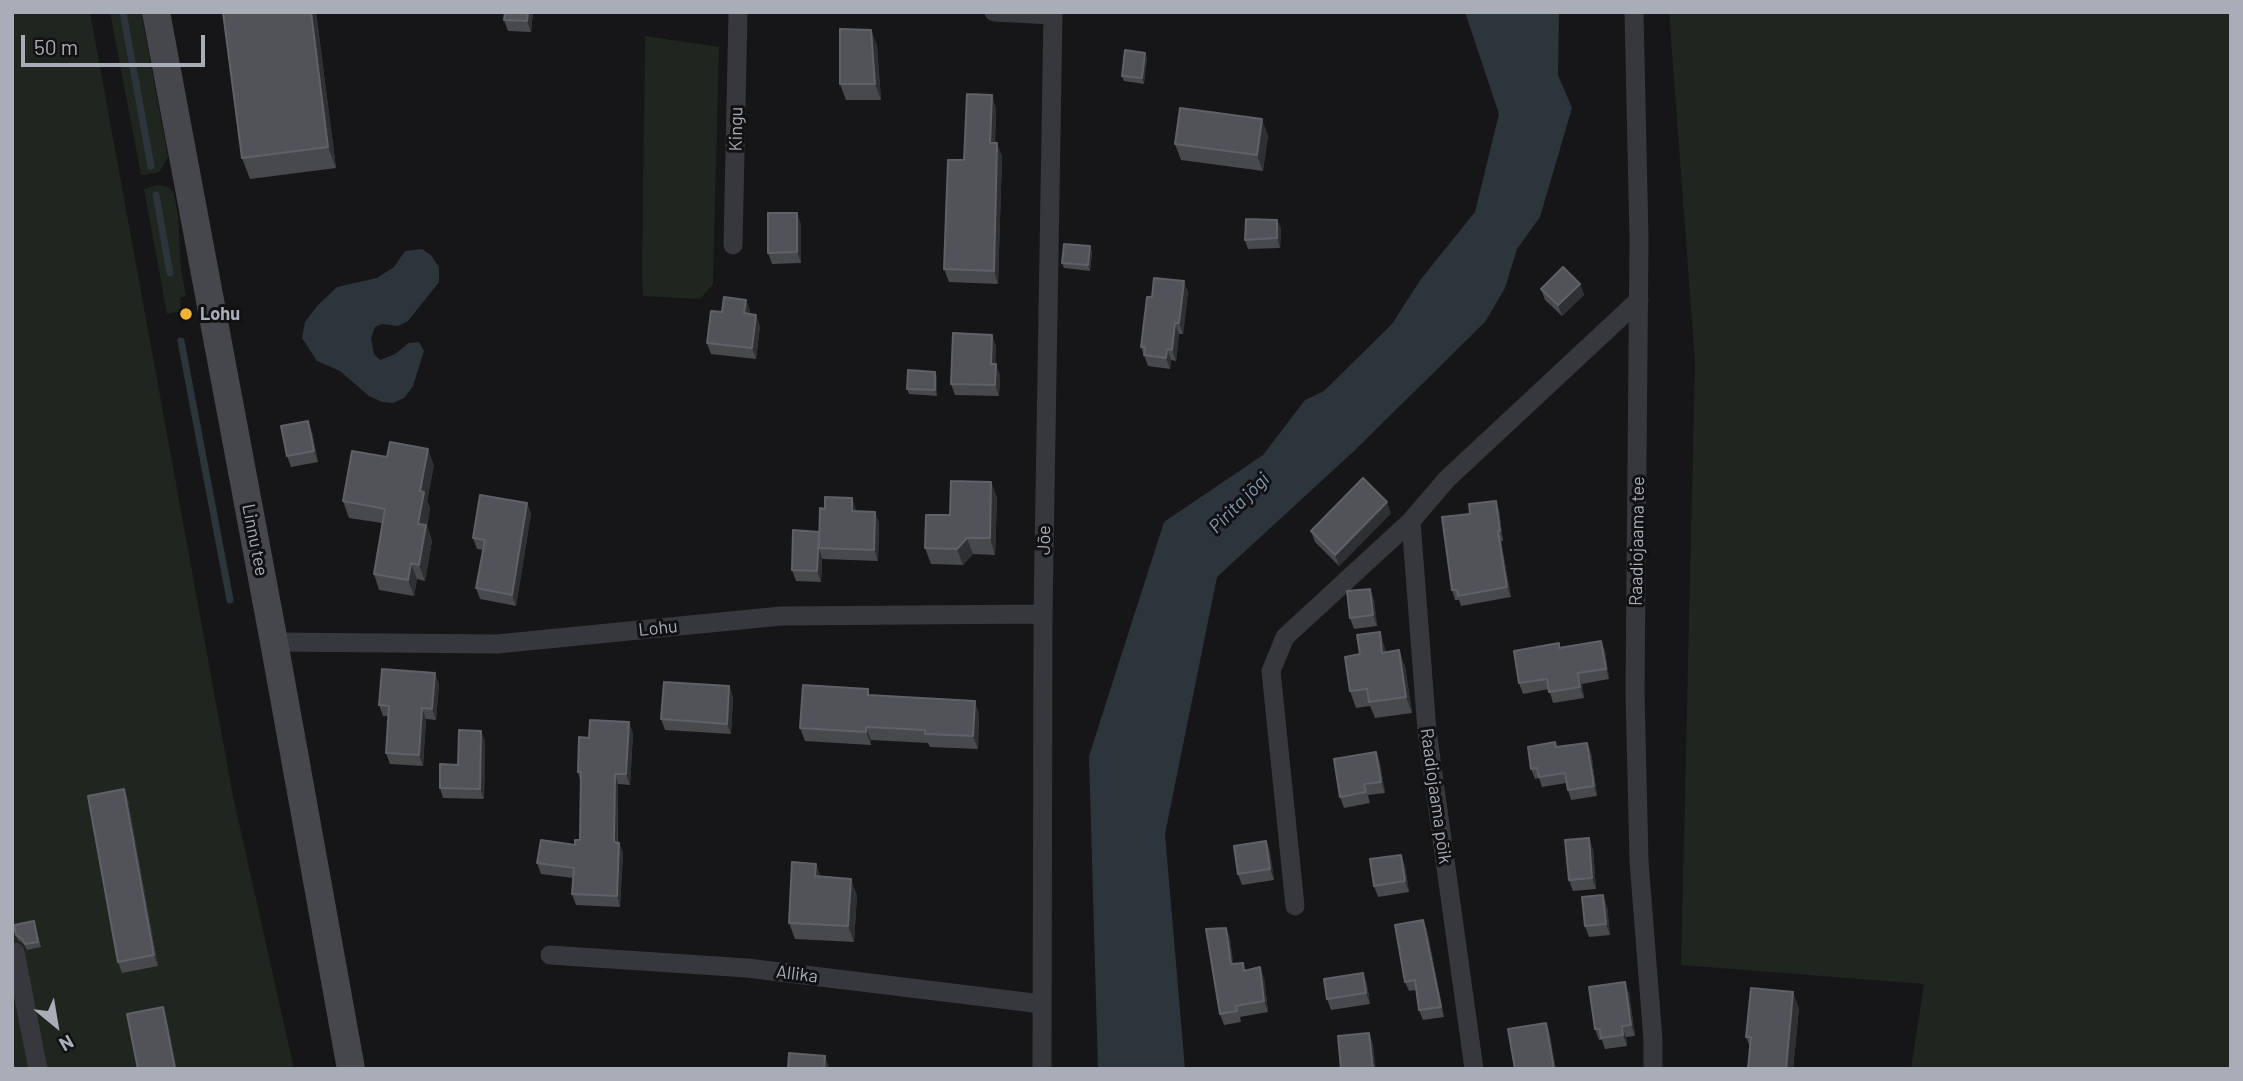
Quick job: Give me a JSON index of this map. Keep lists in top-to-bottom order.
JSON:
{
  "streets": {
    "street": [
      "Kingu",
      "Linnu tee",
      "Jõe",
      "Raadiojaama tee",
      "Lohu",
      "Raadiojaama põik",
      "Allika"
    ]
  },
  "crossings": [
    ["Linnu tee", "Lohu"],
    ["Jõe", "Lohu"],
    ["Jõe", "Allika"]
  ],
  "water": ["Pirita jõgi"],
  "places": ["Lohu"],
  "scale_bar": "50 m",
  "north": "bottom right"
}
